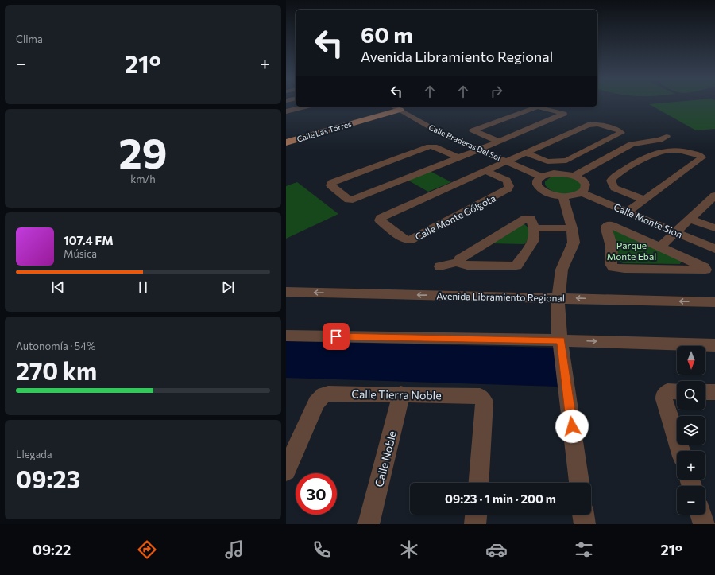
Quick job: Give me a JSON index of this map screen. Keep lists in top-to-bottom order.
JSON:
{
  "streets": {
    "main road": ["Calle Las Torres"],
    "street": [
      "Calle Praderas Del Sol",
      "Calle Monte Gólgota",
      "Calle Monte Sion",
      "Avenida Libramiento Regional",
      "Calle Tierra Noble",
      "Calle Noble"
    ]
  },
  "crossings": [
    ["Calle Las Torres", "Calle Praderas Del Sol"],
    ["Calle Praderas Del Sol", "Calle Monte Gólgota"],
    ["Calle Tierra Noble", "Calle Noble"]
  ],
  "parks": ["Parque Monte Ebal"],
  "north": "bottom",
  "page": {
    "tile": [
      "Clima",
      ["29", "km/h"],
      ["Autonomía · 54%", "270 km"],
      ["Llegada", "09:23"]
    ],
    "turn": ["60 m", "Avenida Libramiento Regional"],
    "heat": ["−", "21°", "+"],
    "song": ["107.4 FM", "Música"],
    "map_buttons": ["+", "−"],
    "limit": "30",
    "trip": "09:23 · 1 min · 200 m",
    "tabs": ["09:22", "21°"]
  }
}
